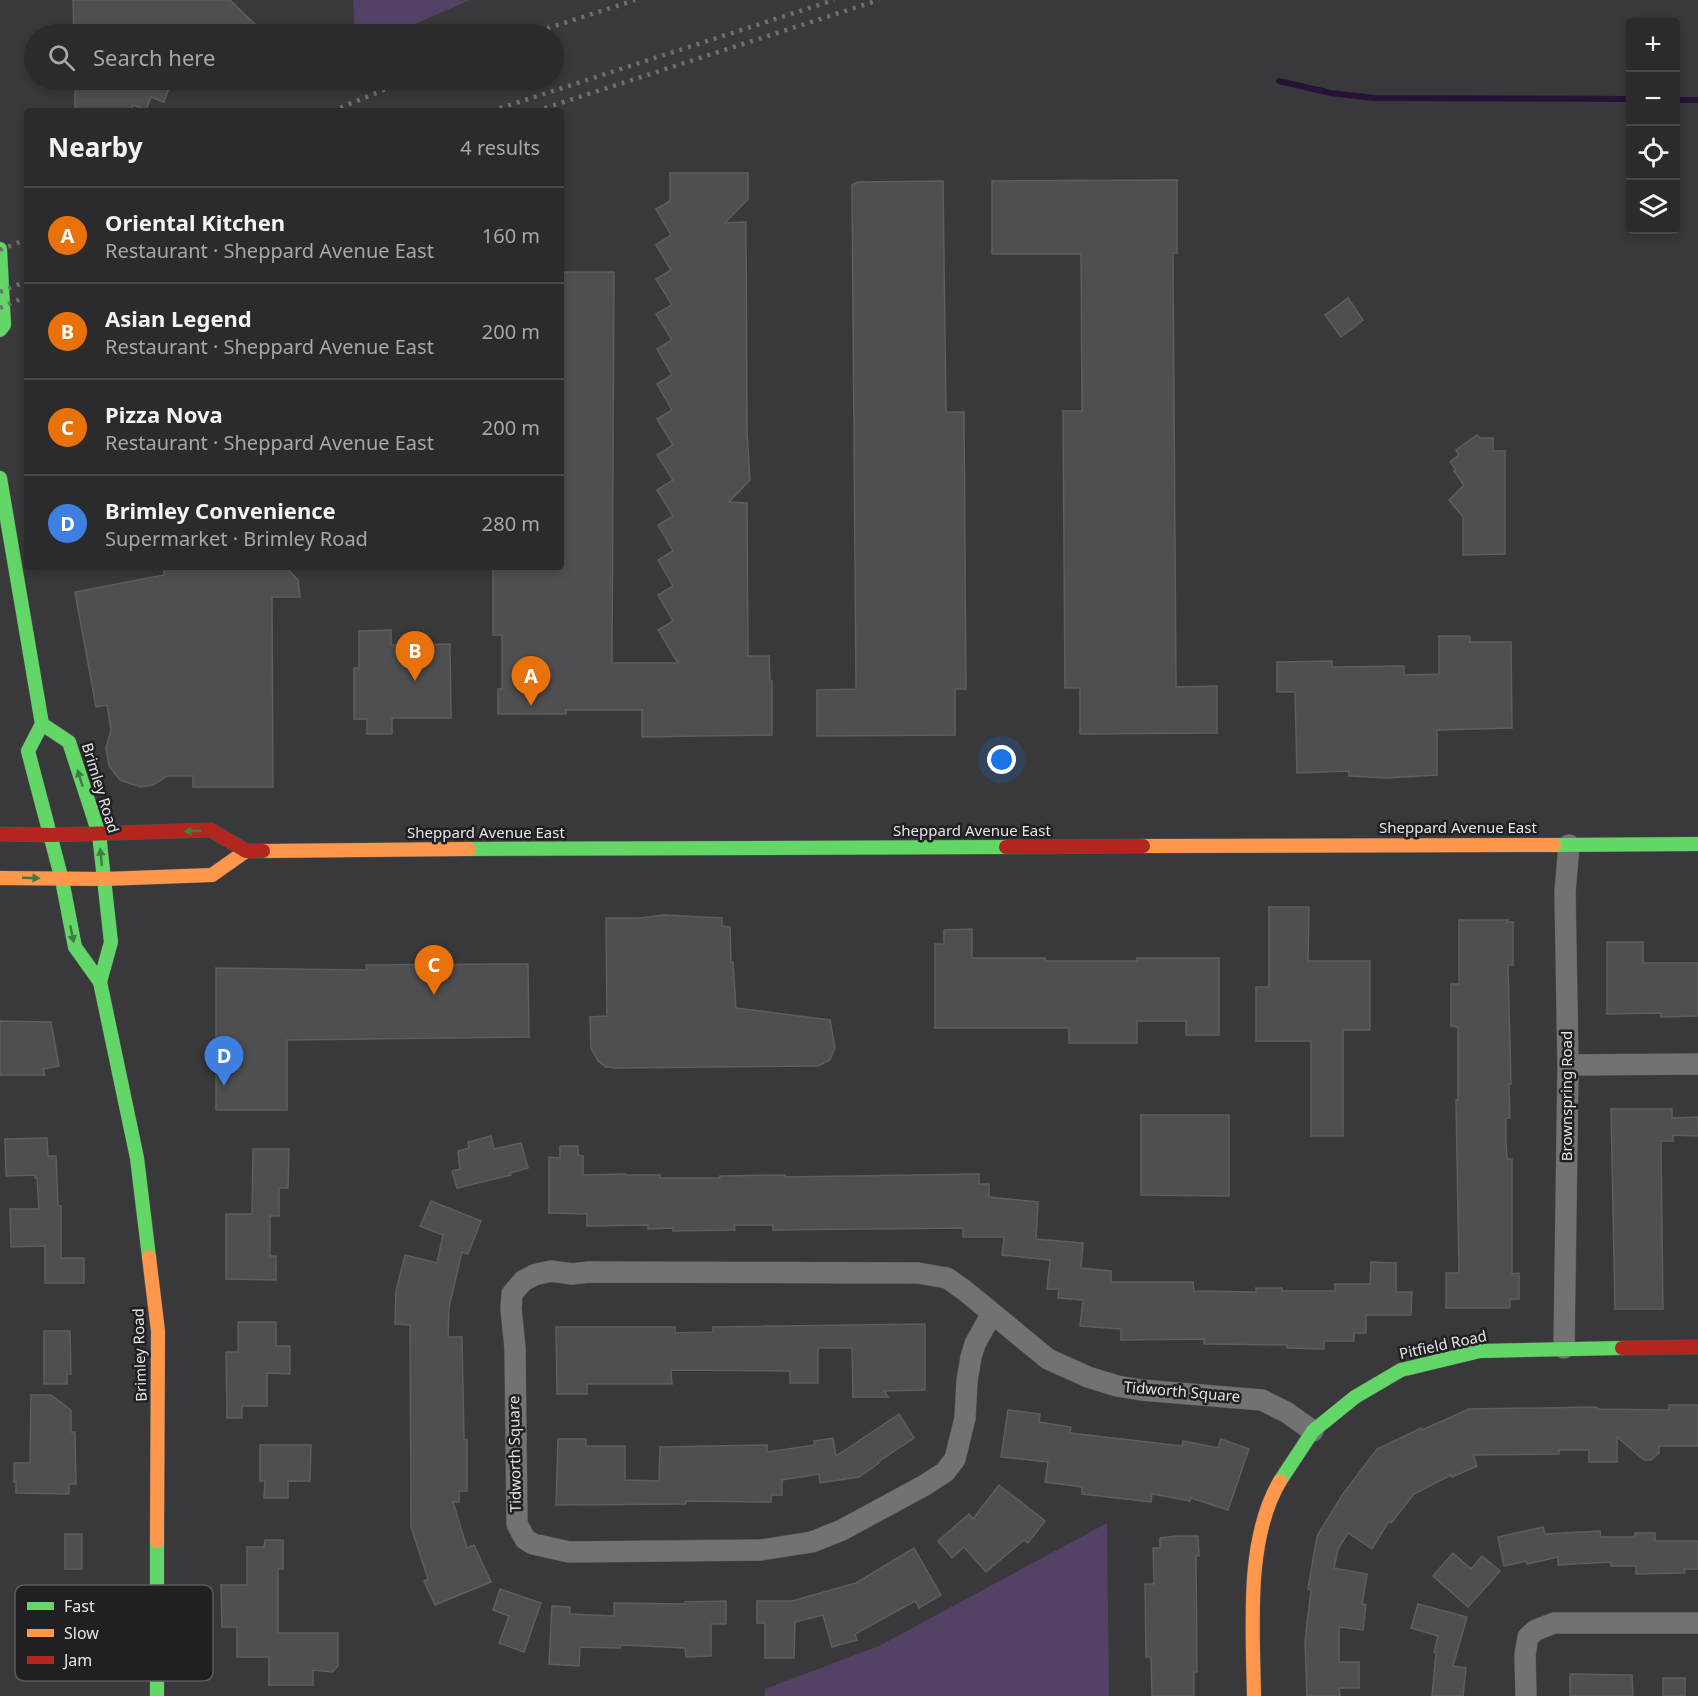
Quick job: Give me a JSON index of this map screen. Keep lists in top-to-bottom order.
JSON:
{
  "streets": {
    "main road": ["Brimley Road", "Sheppard Avenue East", "Pitfield Road"],
    "street": ["Brownspring Road", "Tidworth Square"]
  },
  "crossings": [
    ["Sheppard Avenue East", "Brownspring Road"],
    ["Brownspring Road", "Pitfield Road"],
    ["Pitfield Road", "Tidworth Square"]
  ],
  "legend": ["Fast", "Slow", "Jam"],
  "page": {
    "map_buttons": ["+", "−"],
    "search": "Search here",
    "heading": ["Nearby", "4 results"],
    "list": [
      {
        "mark": "A",
        "name": "Oriental Kitchen",
        "note": "Restaurant · Sheppard Avenue East",
        "value": "160 m"
      },
      {
        "mark": "B",
        "name": "Asian Legend",
        "note": "Restaurant · Sheppard Avenue East",
        "value": "200 m"
      },
      {
        "mark": "C",
        "name": "Pizza Nova",
        "note": "Restaurant · Sheppard Avenue East",
        "value": "200 m"
      },
      {
        "mark": "D",
        "name": "Brimley Convenience",
        "note": "Supermarket · Brimley Road",
        "value": "280 m"
      }
    ],
    "pins": [
      "B",
      "A",
      "C",
      "D"
    ]
  }
}
